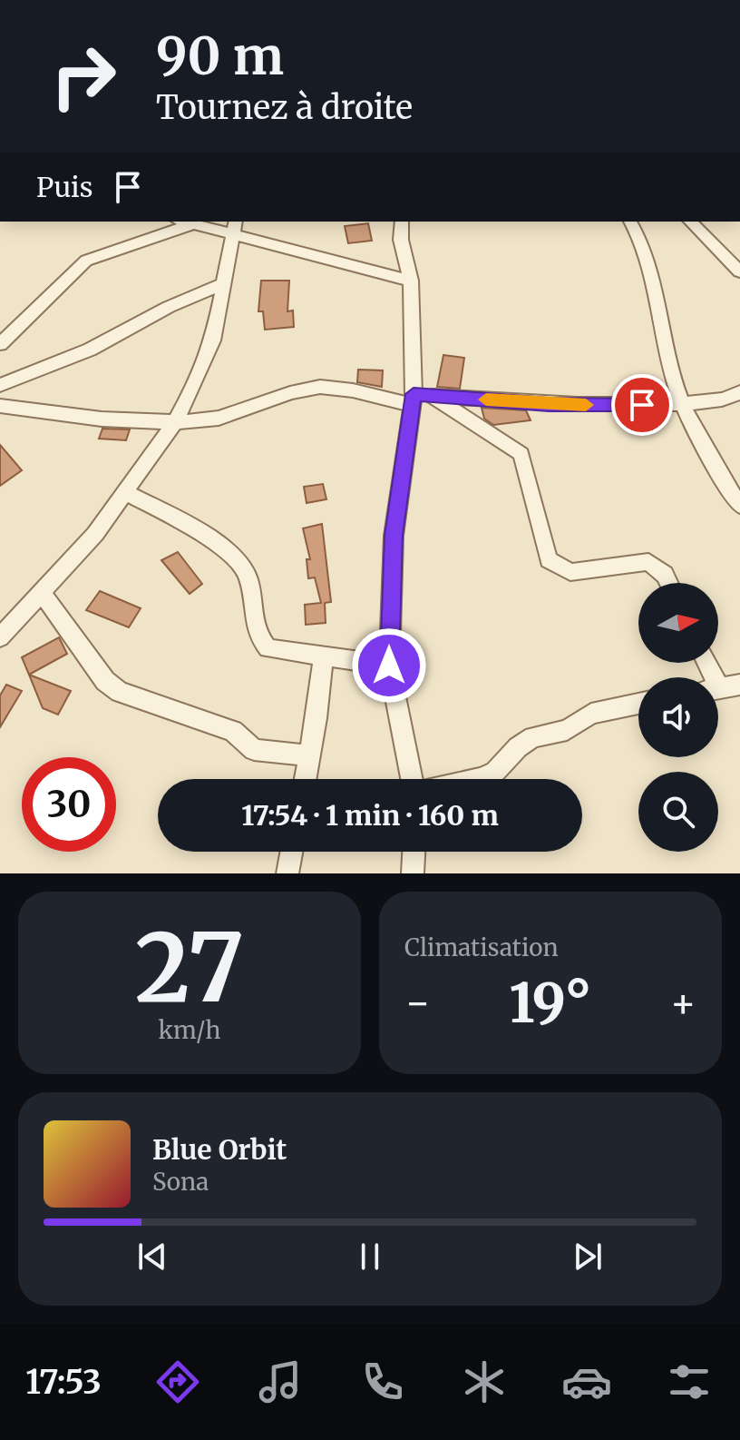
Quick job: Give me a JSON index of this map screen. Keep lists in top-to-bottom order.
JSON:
{
  "north": "right",
  "page": {
    "turn": ["90 m", "Tournez à droite"],
    "then": "Puis",
    "limit": "30",
    "trip": "17:54 · 1 min · 160 m",
    "tile": [
      ["27", "km/h"],
      "Climatisation"
    ],
    "heat": ["−", "19°", "+"],
    "song": ["Blue Orbit", "Sona"],
    "tabs": "17:53"
  }
}
